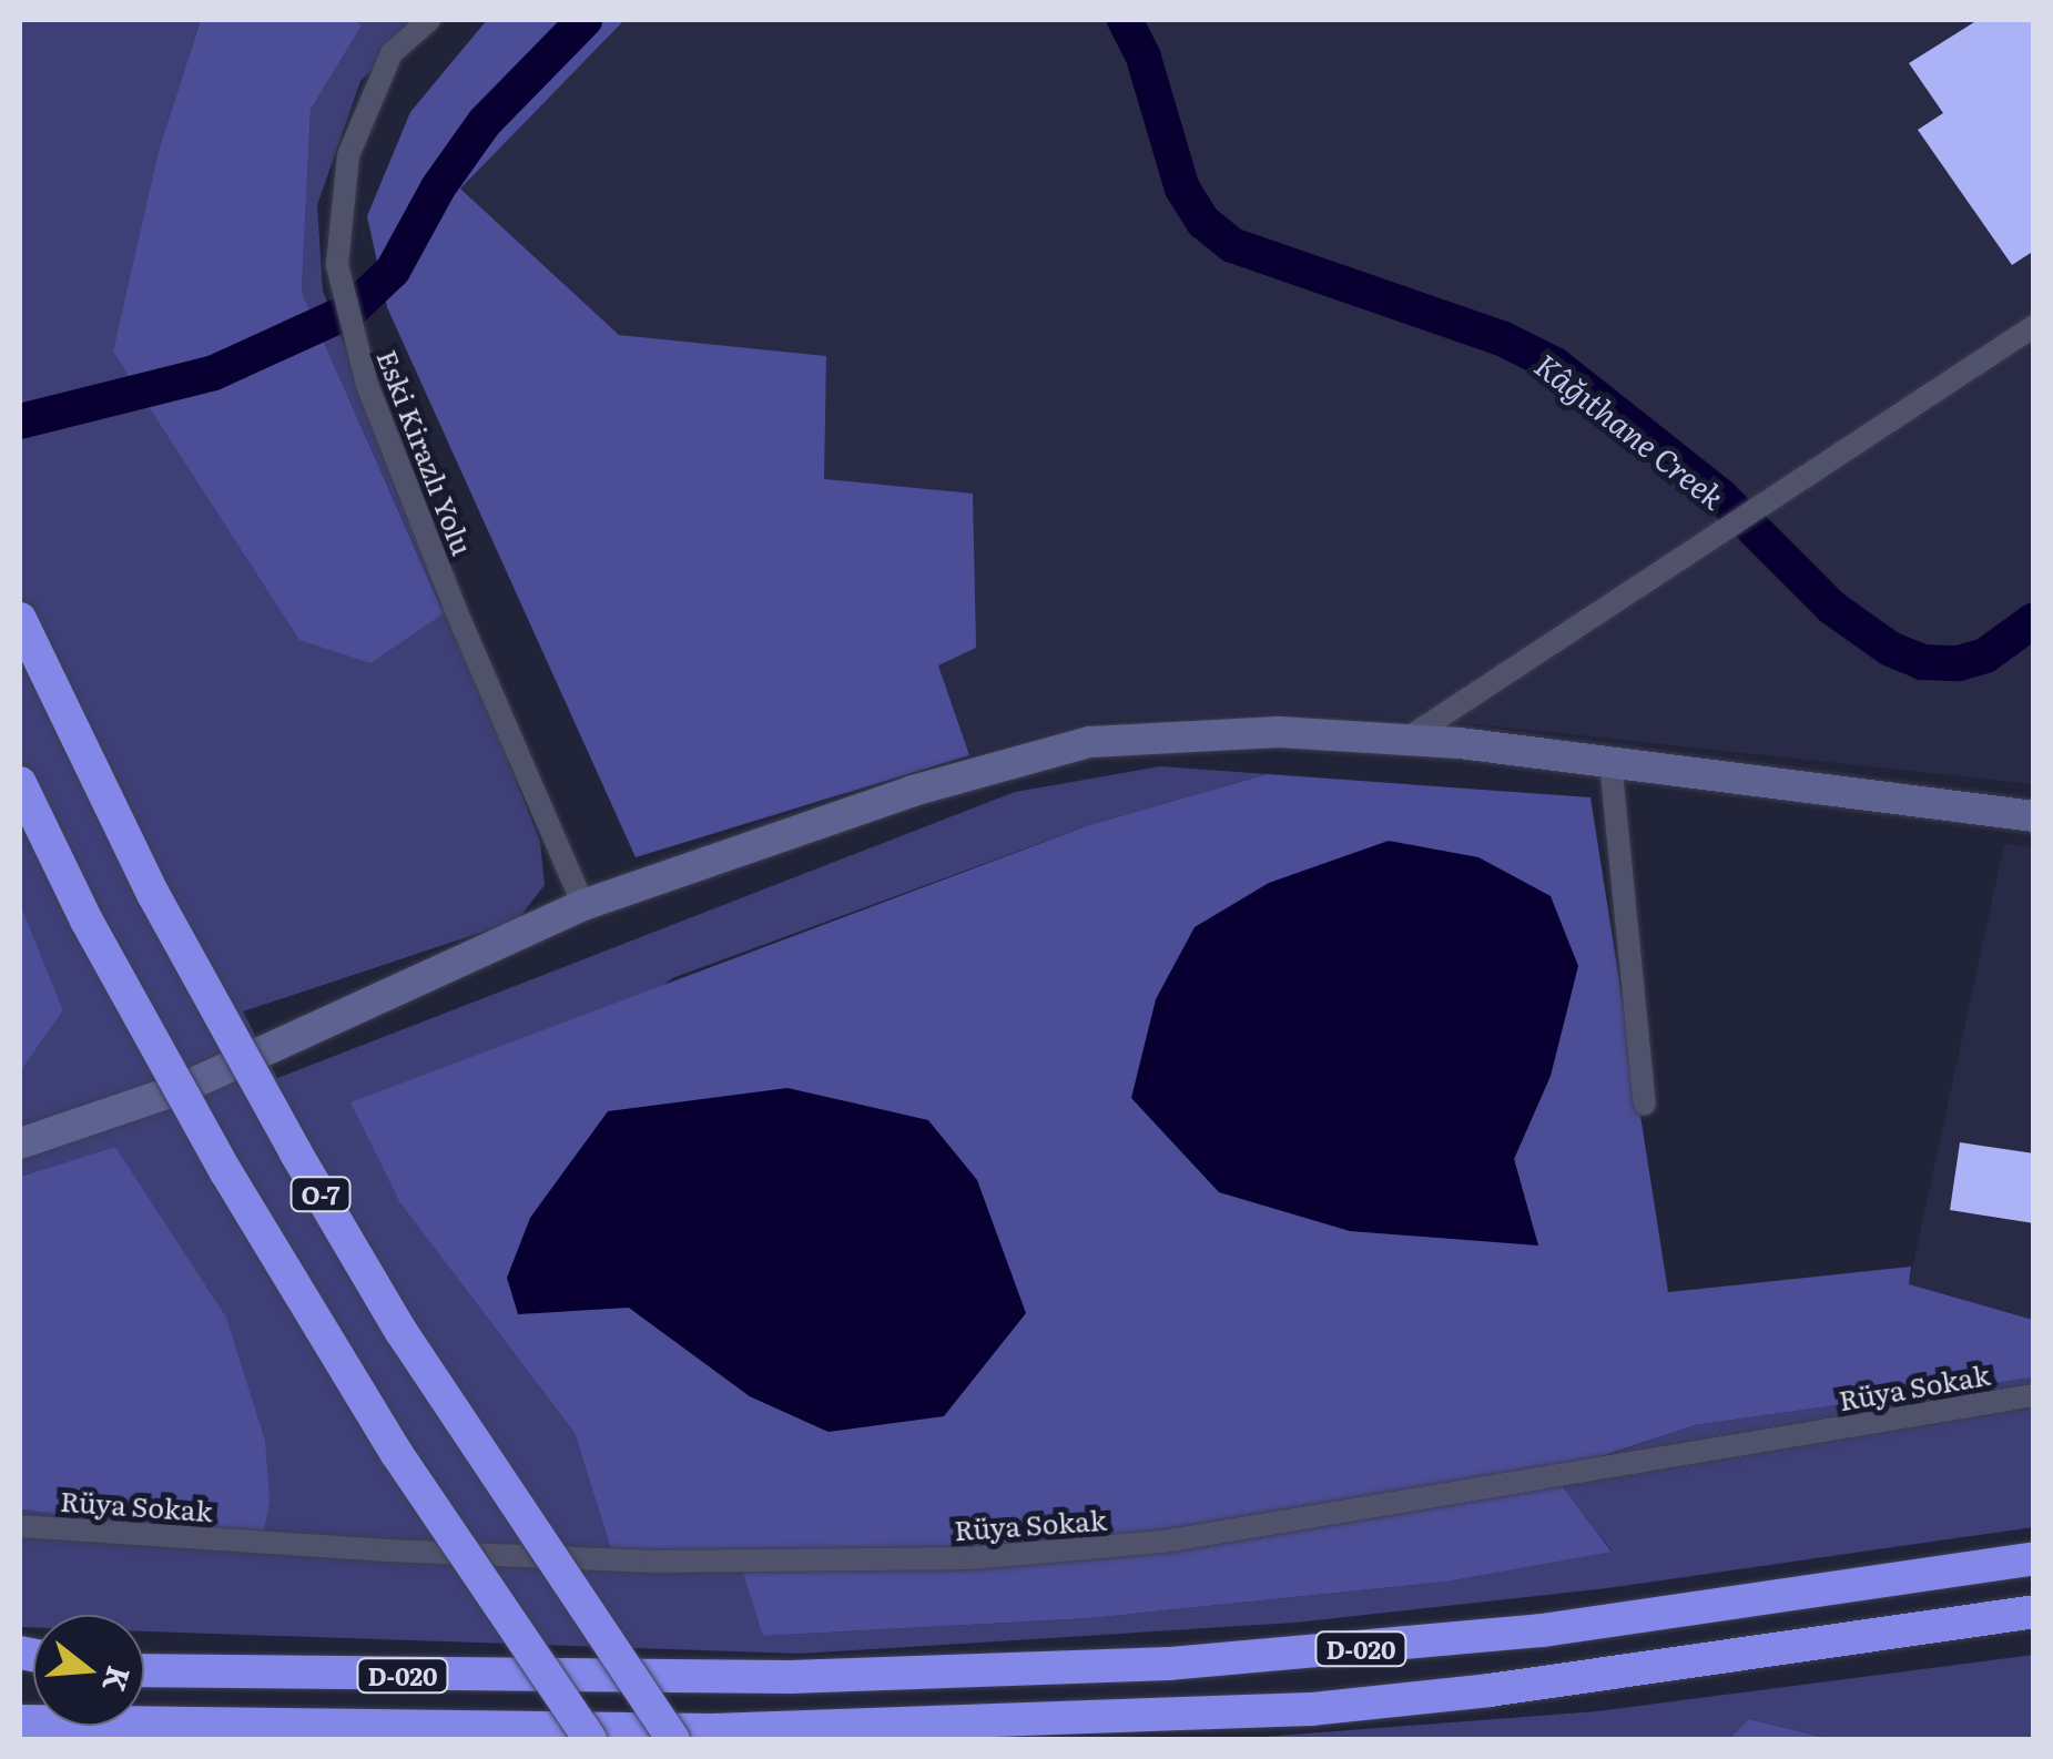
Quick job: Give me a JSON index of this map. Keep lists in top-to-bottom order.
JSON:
{
  "streets": {
    "highway": ["O-7", "D-020"],
    "street": ["Eski Kirazlı Yolu", "Rüya Sokak"]
  },
  "water": ["Kâğıthane Creek"],
  "north": "right"
}
